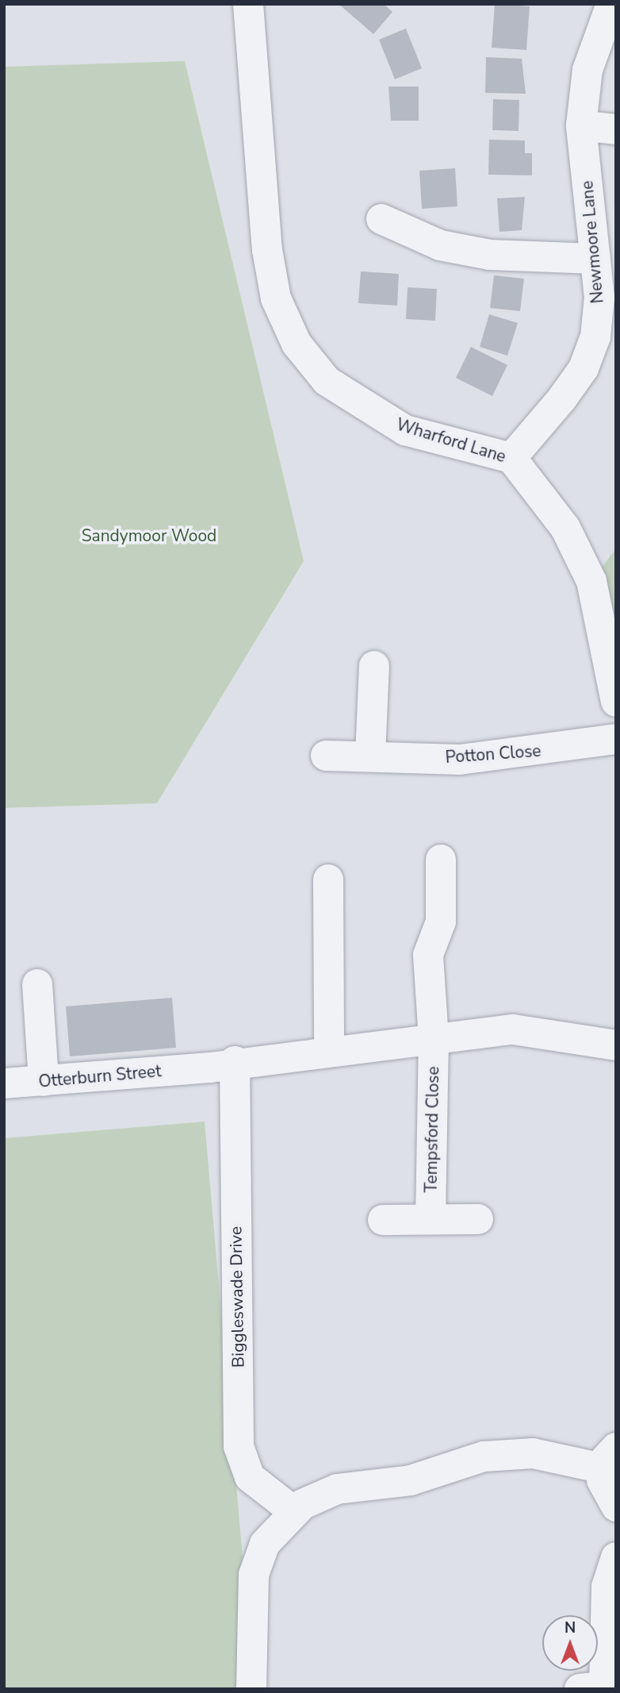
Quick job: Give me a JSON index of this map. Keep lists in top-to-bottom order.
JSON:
{
  "streets": {
    "street": [
      "Newmoore Lane",
      "Wharford Lane",
      "Potton Close",
      "Otterburn Street",
      "Tempsford Close",
      "Biggleswade Drive"
    ]
  },
  "crossings": [
    ["Newmoore Lane", "Wharford Lane"],
    ["Otterburn Street", "Biggleswade Drive"]
  ],
  "parks": ["Sandymoor Wood"],
  "north": "top"
}
